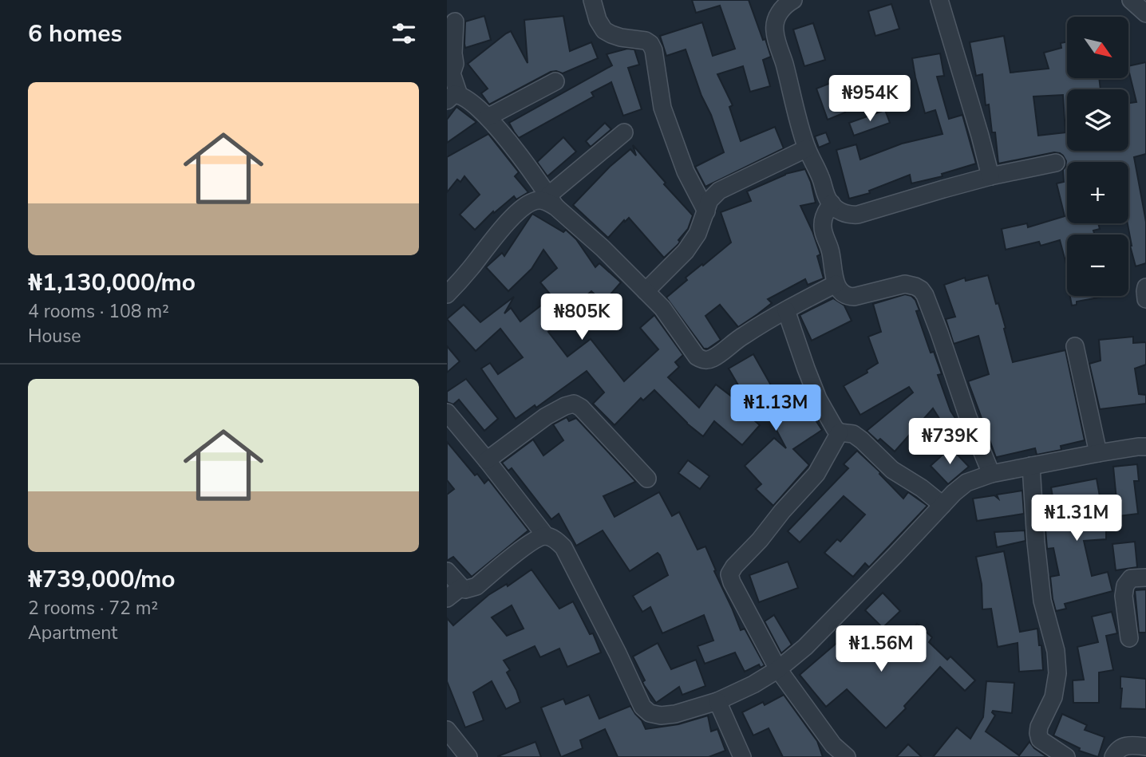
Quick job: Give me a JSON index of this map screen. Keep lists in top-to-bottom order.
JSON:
{
  "north": "bottom right",
  "page": {
    "heading": "6 homes",
    "map_buttons": ["+", "−"],
    "list": [
      {
        "name": "₦1,130,000/mo",
        "note": "4 rooms · 108 m² · House"
      },
      {
        "name": "₦739,000/mo",
        "note": "2 rooms · 72 m² · Apartment"
      }
    ],
    "price": [
      "₦954K",
      "₦805K",
      "₦1.13M",
      "₦739K",
      "₦1.31M",
      "₦1.56M"
    ]
  }
}
